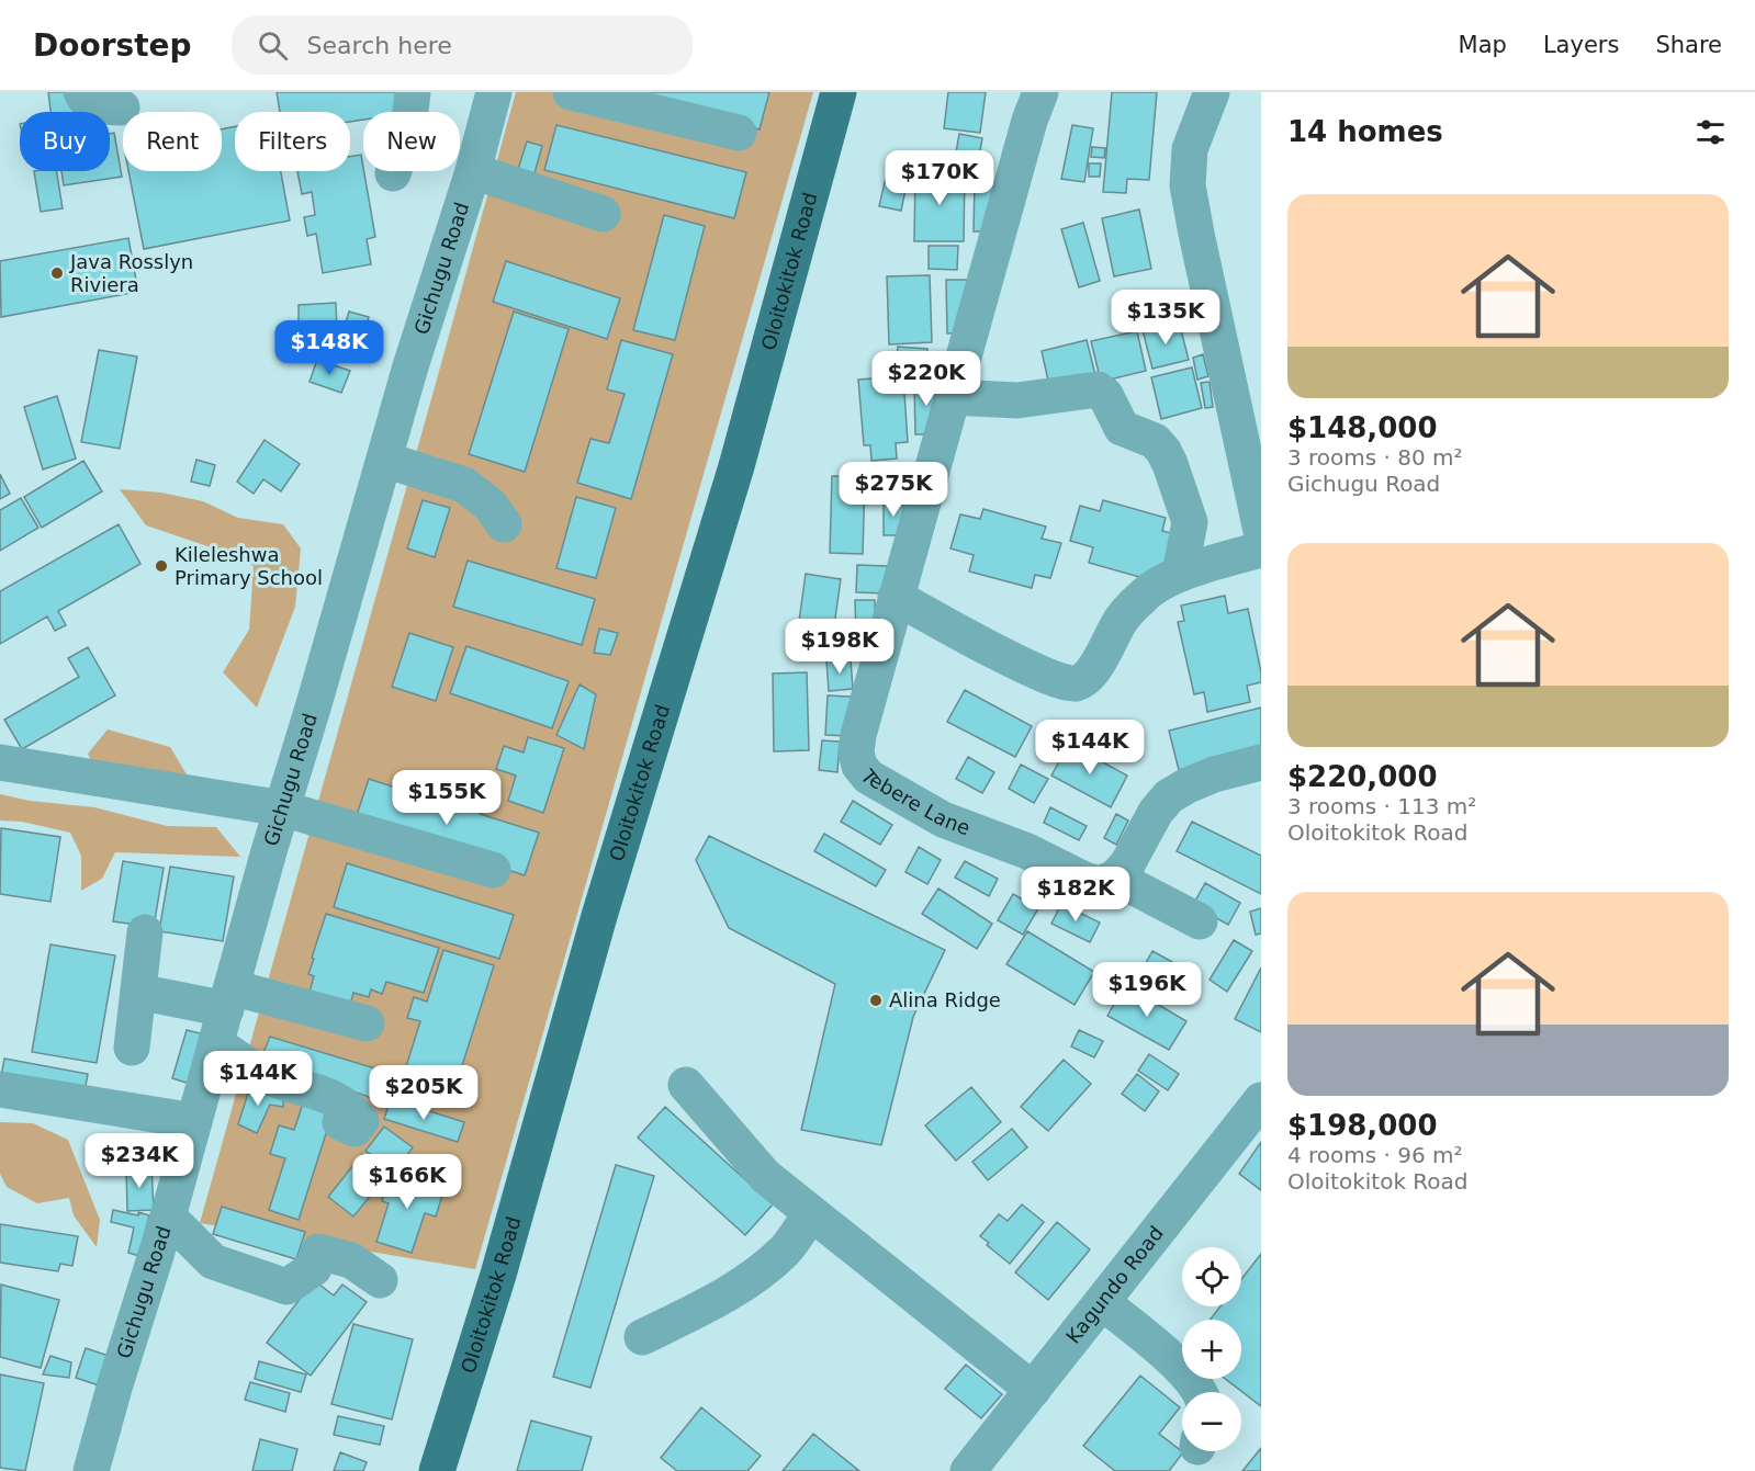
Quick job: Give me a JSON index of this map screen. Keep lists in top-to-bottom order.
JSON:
{
  "streets": {
    "main road": ["Oloitokitok Road"],
    "street": ["Gichugu Road", "Tebere Lane", "Kagundo Road"]
  },
  "places": ["Java Rosslyn Riviera", "Kileleshwa Primary School", "Alina Ridge"],
  "page": {
    "header": "Doorstep",
    "search": "Search here",
    "nav": ["Map", "Layers", "Share"],
    "heading": "14 homes",
    "chip": [
      "Buy",
      "Rent",
      "Filters",
      "New"
    ],
    "price": [
      "$170K",
      "$135K",
      "$148K",
      "$220K",
      "$275K",
      "$198K",
      "$144K",
      "$155K",
      "$182K",
      "$196K",
      "$144K",
      "$205K",
      "$234K",
      "$166K"
    ],
    "list": [
      {
        "name": "$148,000",
        "note": "3 rooms · 80 m² · Gichugu Road"
      },
      {
        "name": "$220,000",
        "note": "3 rooms · 113 m² · Oloitokitok Road"
      },
      {
        "name": "$198,000",
        "note": "4 rooms · 96 m² · Oloitokitok Road"
      }
    ],
    "map_buttons": ["+", "−"]
  }
}
